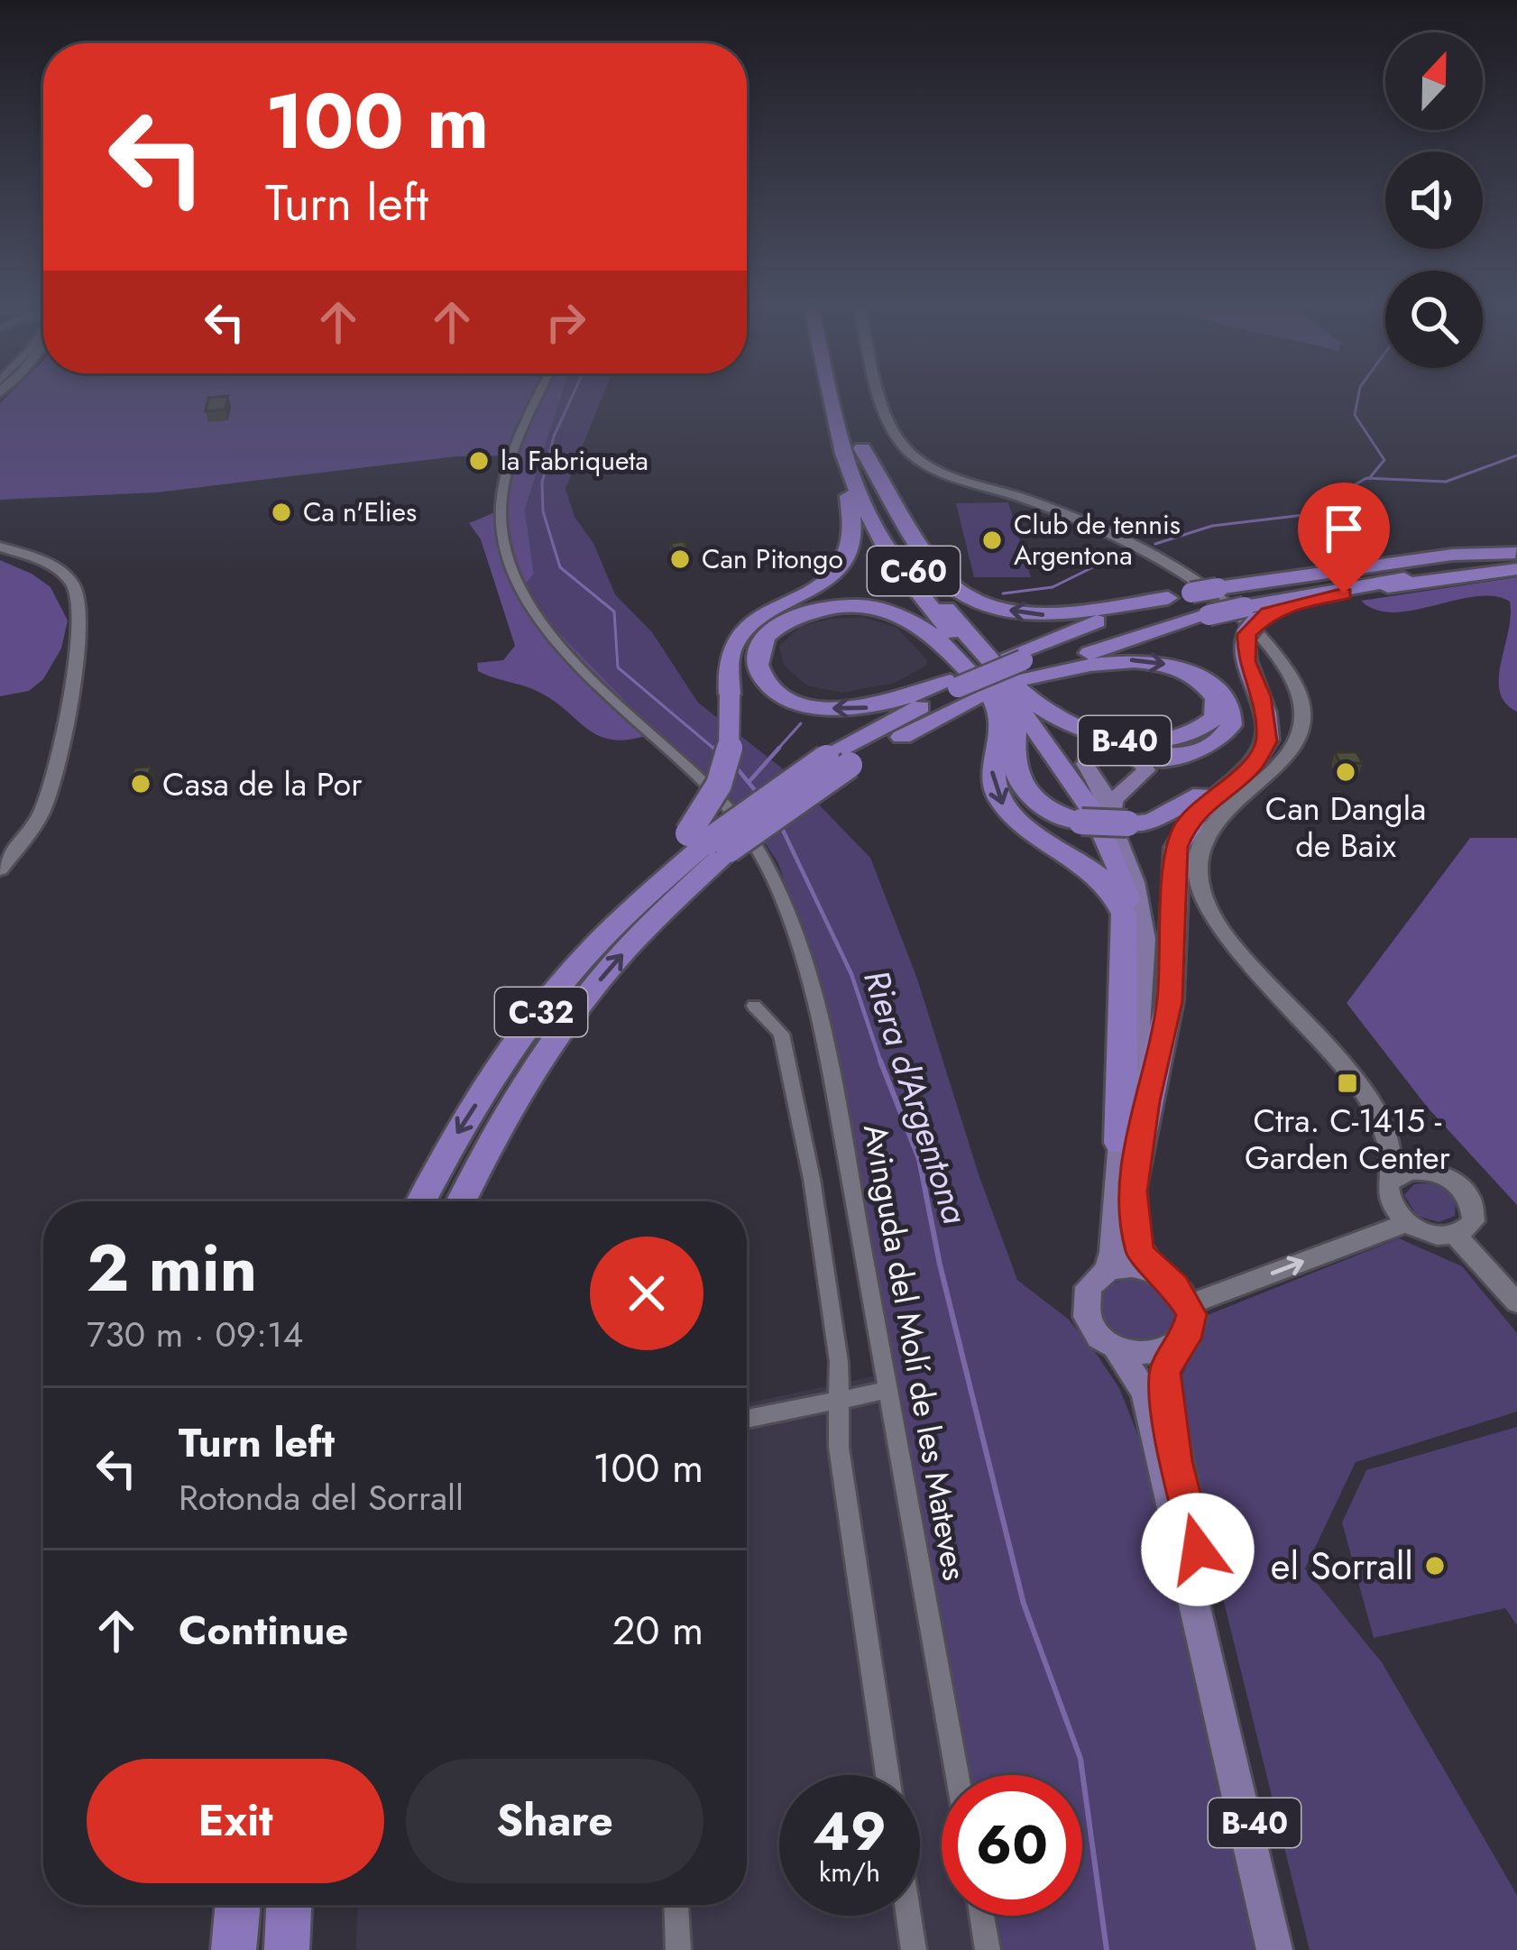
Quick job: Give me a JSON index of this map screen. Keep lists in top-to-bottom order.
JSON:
{
  "streets": {
    "highway": ["C-60", "B-40", "C-32"],
    "street": ["Avinguda del Molí de les Mateves"]
  },
  "crossings": [
    ["C-60", "B-40"],
    ["C-60", "C-32"],
    ["B-40", "C-32"]
  ],
  "water": ["Riera d'Argentona"],
  "places": {
    "other": [
      "la Fabriqueta",
      "Ca n'Elies",
      "Club de tennis Argentona",
      "Can Pitongo",
      "Can Dangla de Baix",
      "Casa de la Por",
      "el Sorrall"
    ],
    "transit": ["Ctra. C-1415 - Garden Center"]
  },
  "north": "top",
  "page": {
    "turn": ["100 m", "Turn left"],
    "heading": ["2 min", "730 m · 09:14"],
    "list": [
      {
        "name": "Turn left",
        "note": "Rotonda del Sorrall",
        "value": "100 m"
      },
      {
        "name": "Continue",
        "value": "20 m"
      }
    ],
    "buttons": ["Exit", "Share"],
    "speed": "49 km/h",
    "limit": "60"
  }
}
